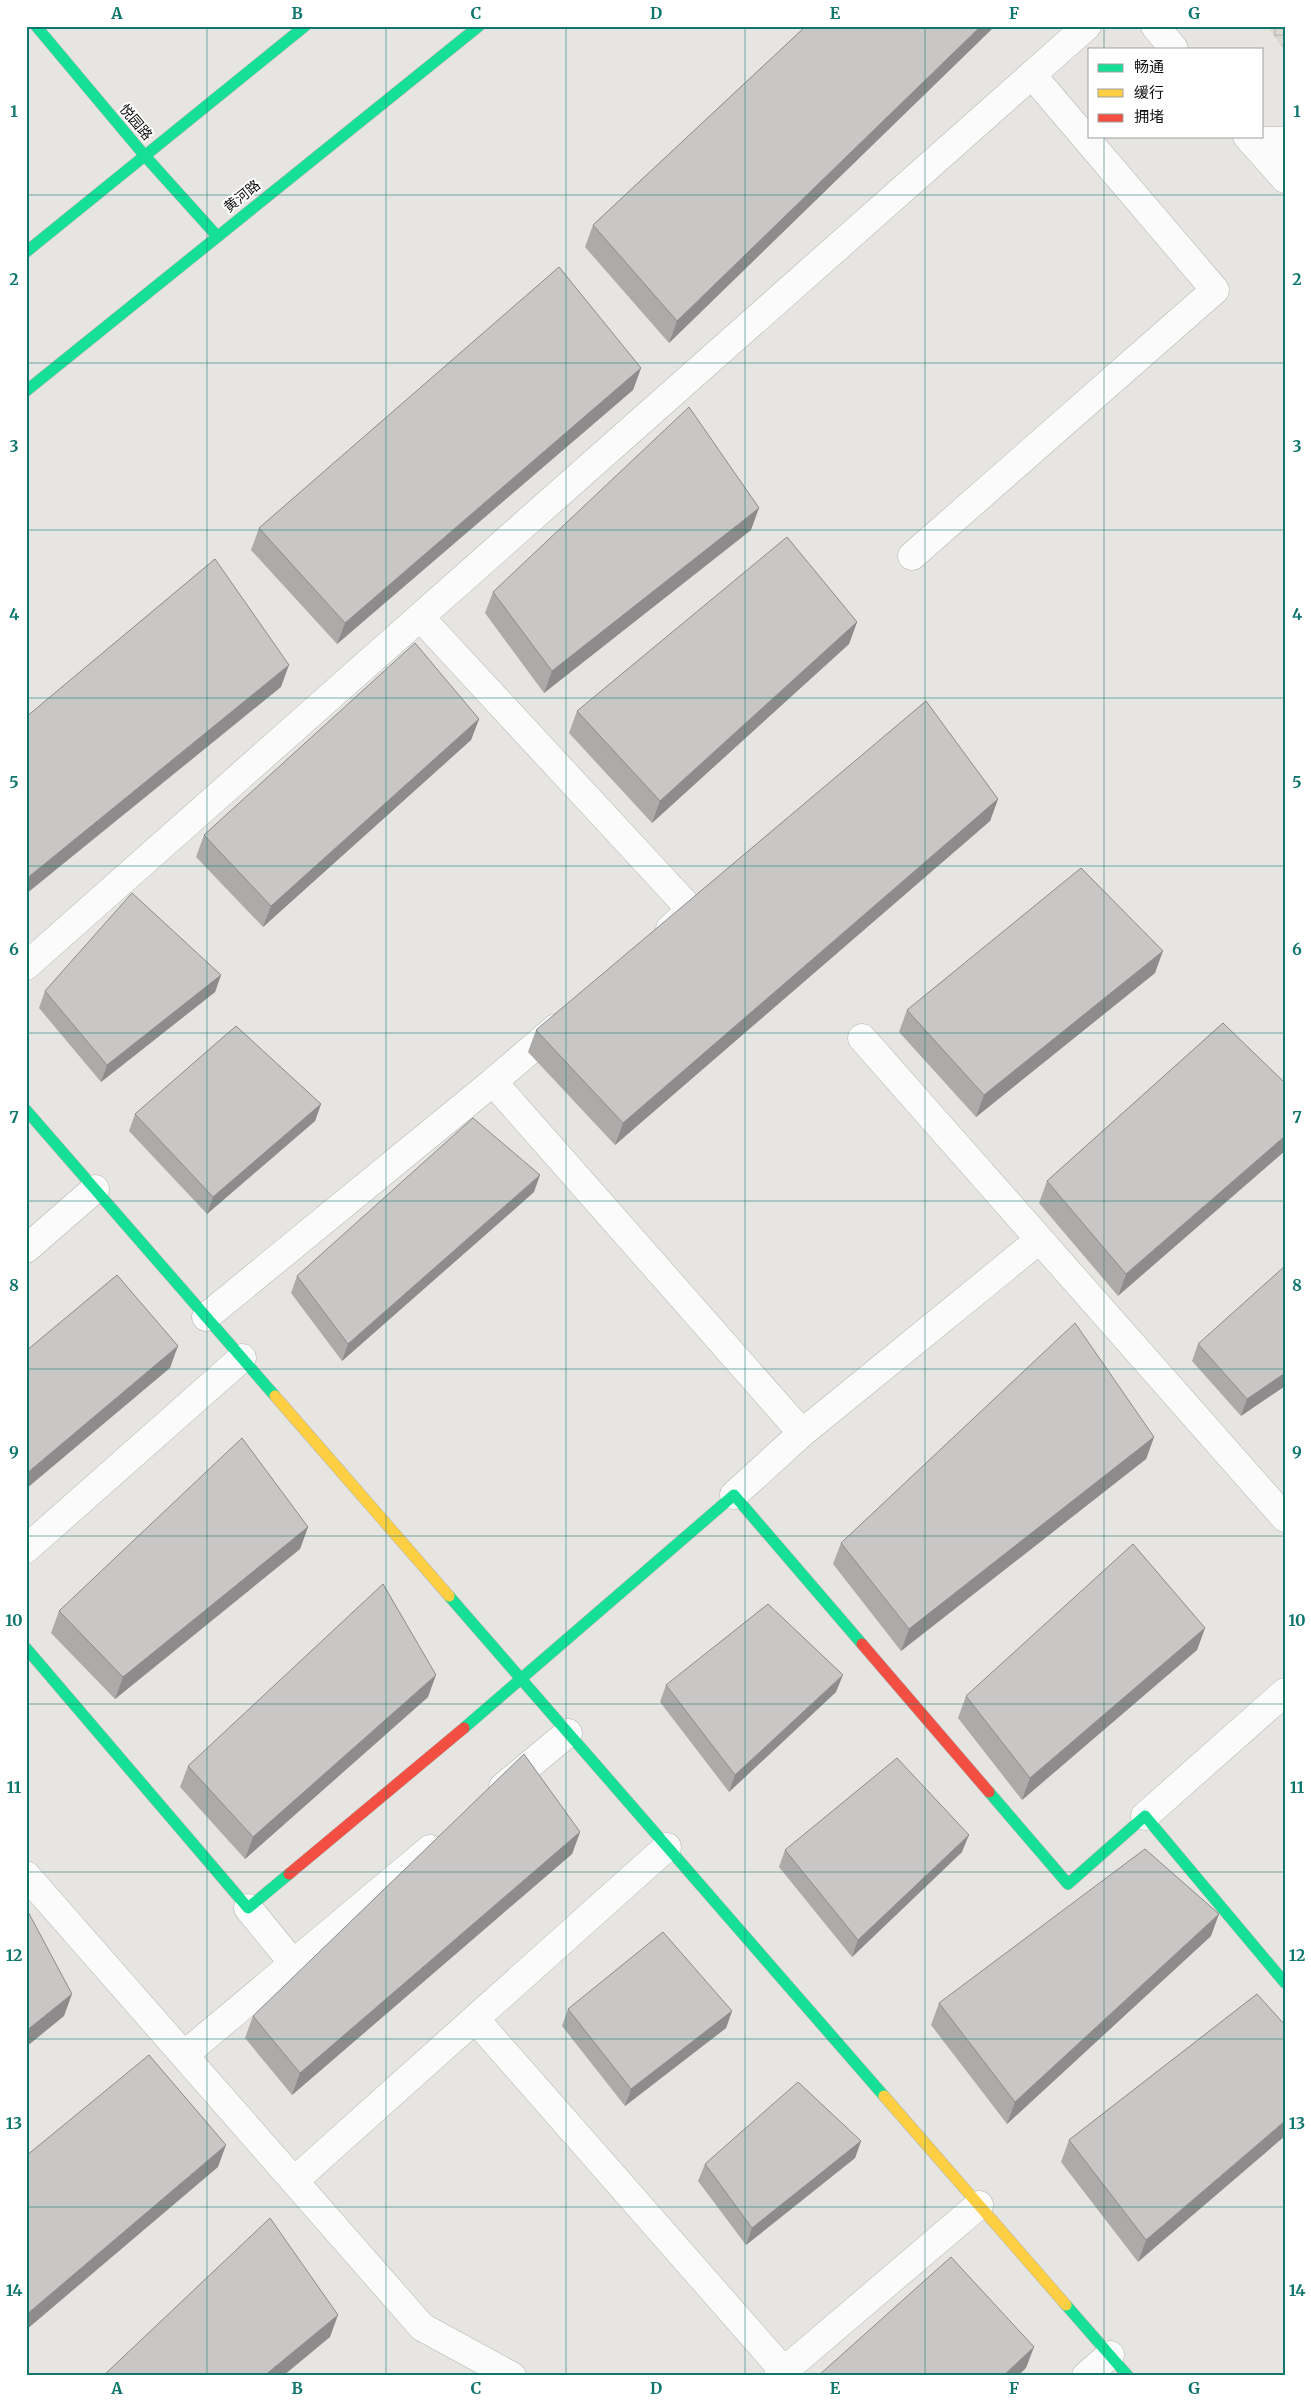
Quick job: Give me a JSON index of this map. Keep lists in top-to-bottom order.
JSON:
{
  "streets": {
    "street": ["悦园路", "黄河路"]
  },
  "crossings": [
    ["悦园路", "黄河路"]
  ],
  "legend": ["畅通", "缓行", "拥堵"],
  "grid": {
    "columns": [
      "A",
      "B",
      "C",
      "D",
      "E",
      "F",
      "G"
    ],
    "rows": [
      "1",
      "2",
      "3",
      "4",
      "5",
      "6",
      "7",
      "8",
      "9",
      "10",
      "11",
      "12",
      "13",
      "14"
    ]
  }
}
